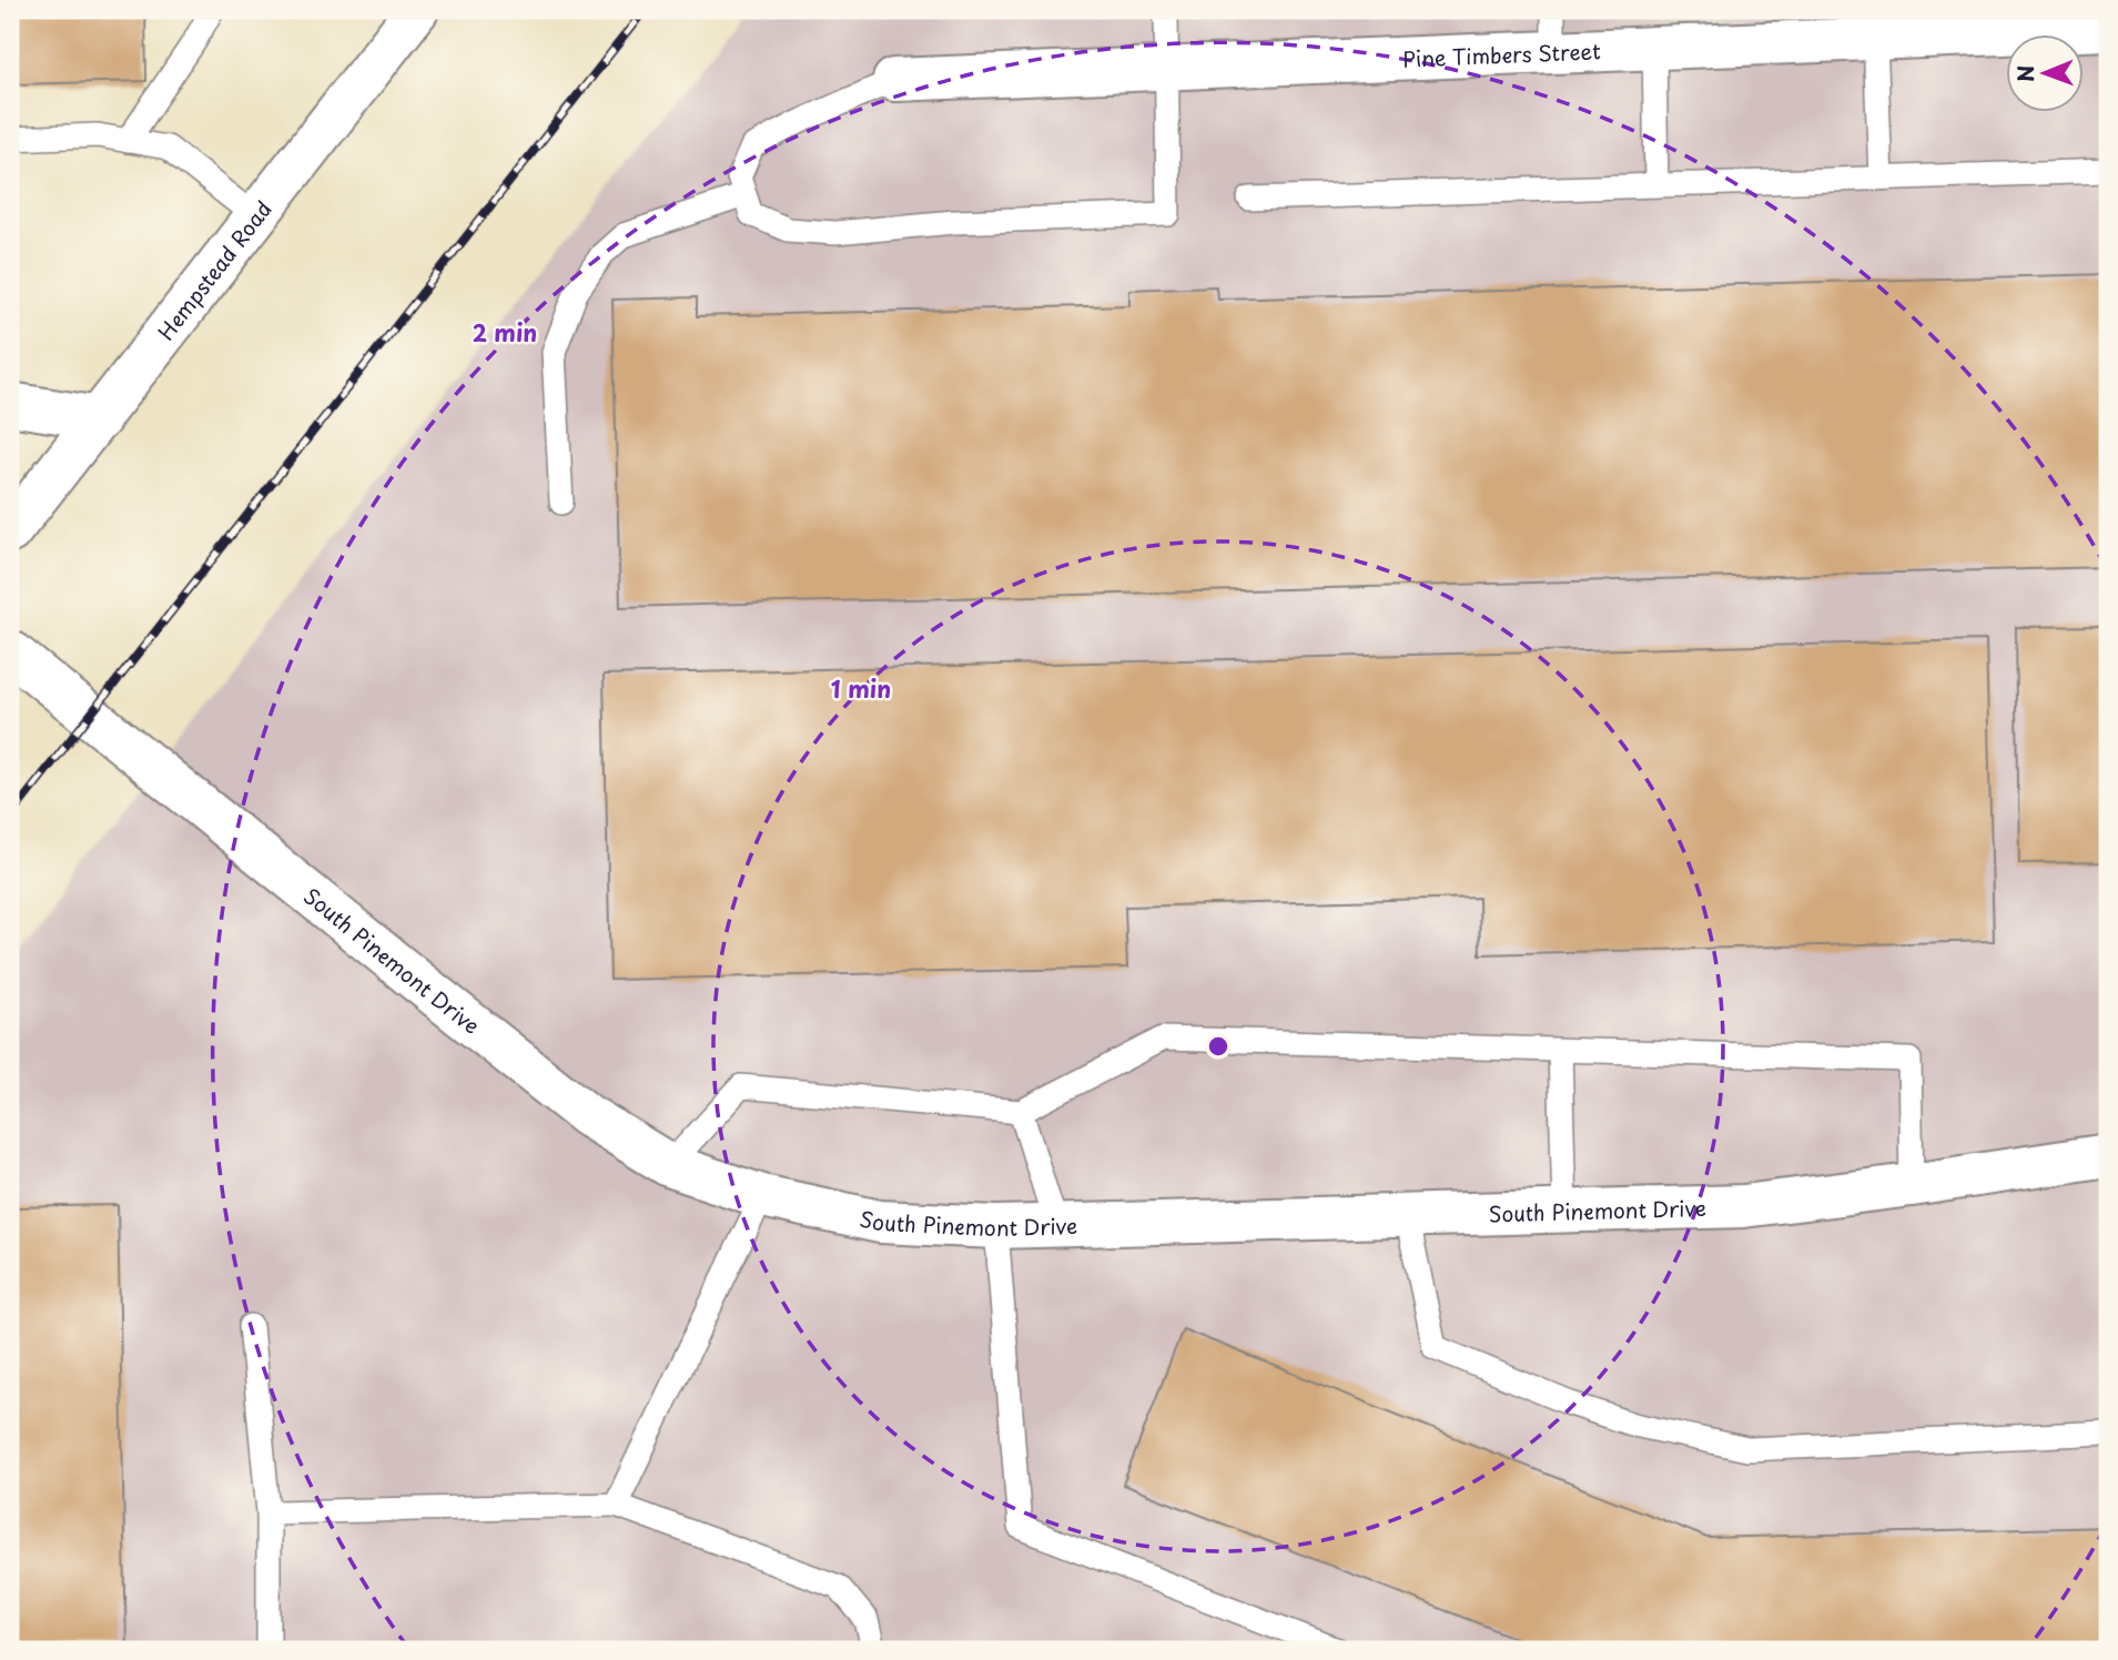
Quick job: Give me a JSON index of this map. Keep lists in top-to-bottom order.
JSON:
{
  "streets": {
    "street": ["Pine Timbers Street", "Hempstead Road", "South Pinemont Drive"]
  },
  "north": "left",
  "rings": ["2 min", "1 min"]
}
